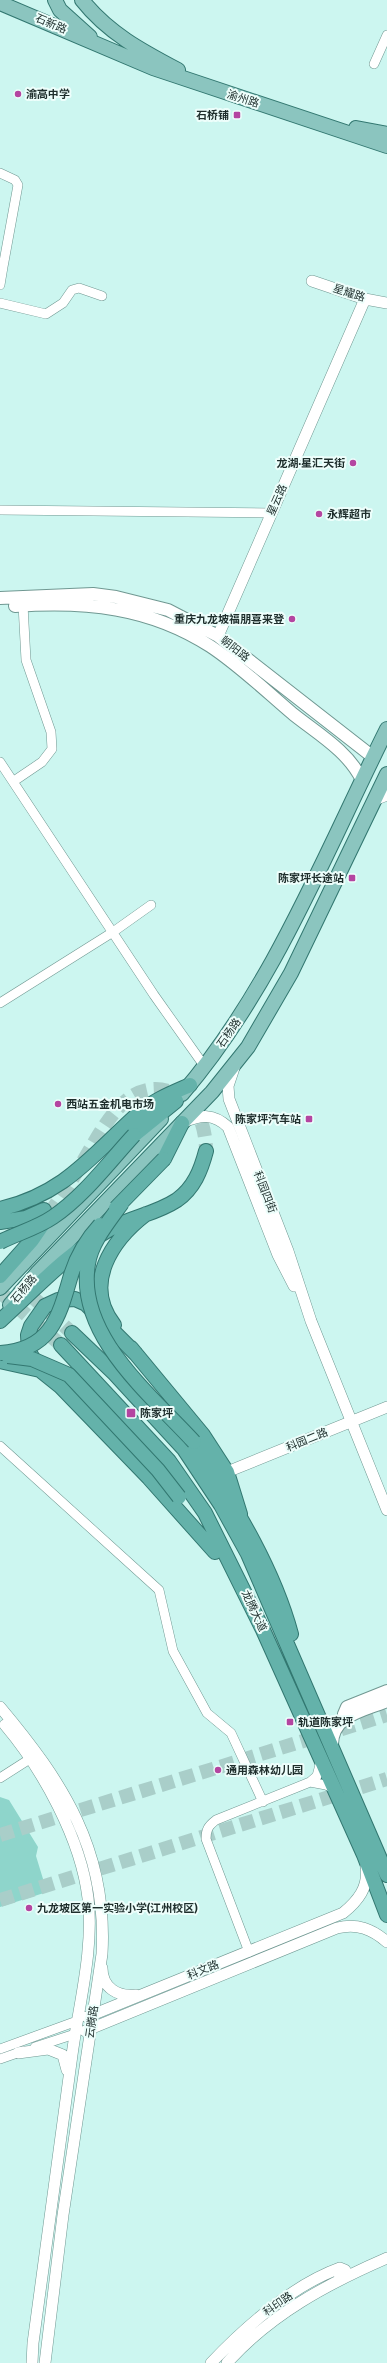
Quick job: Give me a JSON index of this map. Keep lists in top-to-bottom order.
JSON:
{
  "streets": {
    "highway": ["龙腾大道"],
    "main road": [
      "石新路",
      "渝州路",
      "朝阳路",
      "石杨路"
    ],
    "street": [
      "星耀路",
      "星云路",
      "科园四街",
      "科园二路",
      "科文路",
      "云腾路",
      "科印路"
    ]
  },
  "crossings": [
    ["石新路", "渝州路"],
    ["星耀路", "星云路"],
    ["星云路", "朝阳路"],
    ["朝阳路", "石杨路"],
    ["石杨路", "科园四街"],
    ["科园四街", "科园二路"],
    ["龙腾大道", "科文路"],
    ["科文路", "云腾路"]
  ],
  "places": {
    "other": [
      "渝高中学",
      "龙湖·星汇天街",
      "永辉超市",
      "重庆九龙坡福朋喜来登",
      "西站五金机电市场",
      "通用森林幼儿园",
      "九龙坡区第一实验小学(江州校区)"
    ],
    "transit": [
      "石桥铺",
      "陈家坪长途站",
      "陈家坪汽车站",
      "陈家坪",
      "轨道陈家坪"
    ]
  }
}
